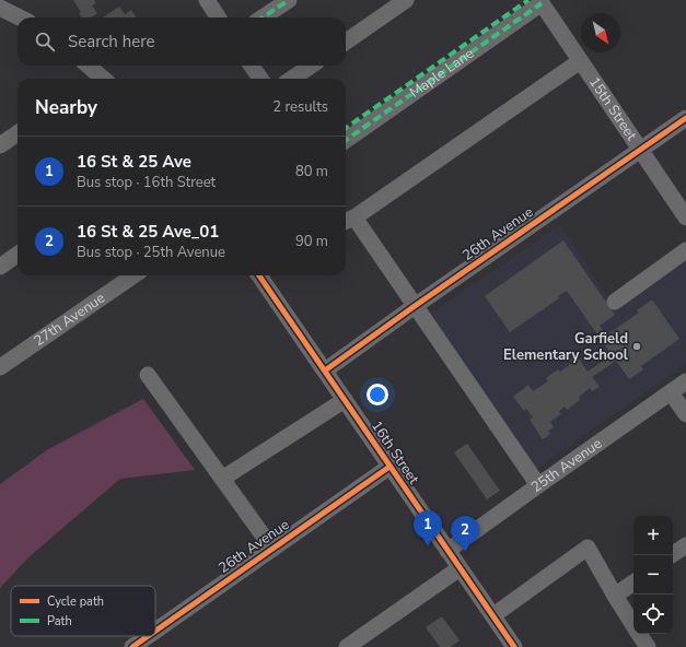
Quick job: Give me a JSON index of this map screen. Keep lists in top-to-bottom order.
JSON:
{
  "streets": {
    "street": [
      "Maple Lane",
      "15th Street",
      "26th Avenue",
      "27th Avenue",
      "16th Street",
      "25th Avenue"
    ]
  },
  "crossings": [
    ["Maple Lane", "15th Street"],
    ["15th Street", "26th Avenue"],
    ["26th Avenue", "16th Street"],
    ["16th Street", "25th Avenue"]
  ],
  "places": ["Garfield Elementary School"],
  "legend": ["Cycle path", "Path"],
  "north": "bottom right",
  "page": {
    "search": "Search here",
    "heading": ["Nearby", "2 results"],
    "list": [
      {
        "mark": "1",
        "name": "16 St & 25 Ave",
        "note": "Bus stop · 16th Street",
        "value": "80 m"
      },
      {
        "mark": "2",
        "name": "16 St & 25 Ave_01",
        "note": "Bus stop · 25th Avenue",
        "value": "90 m"
      }
    ],
    "pins": ["1", "2"],
    "map_buttons": ["+", "−"]
  }
}
